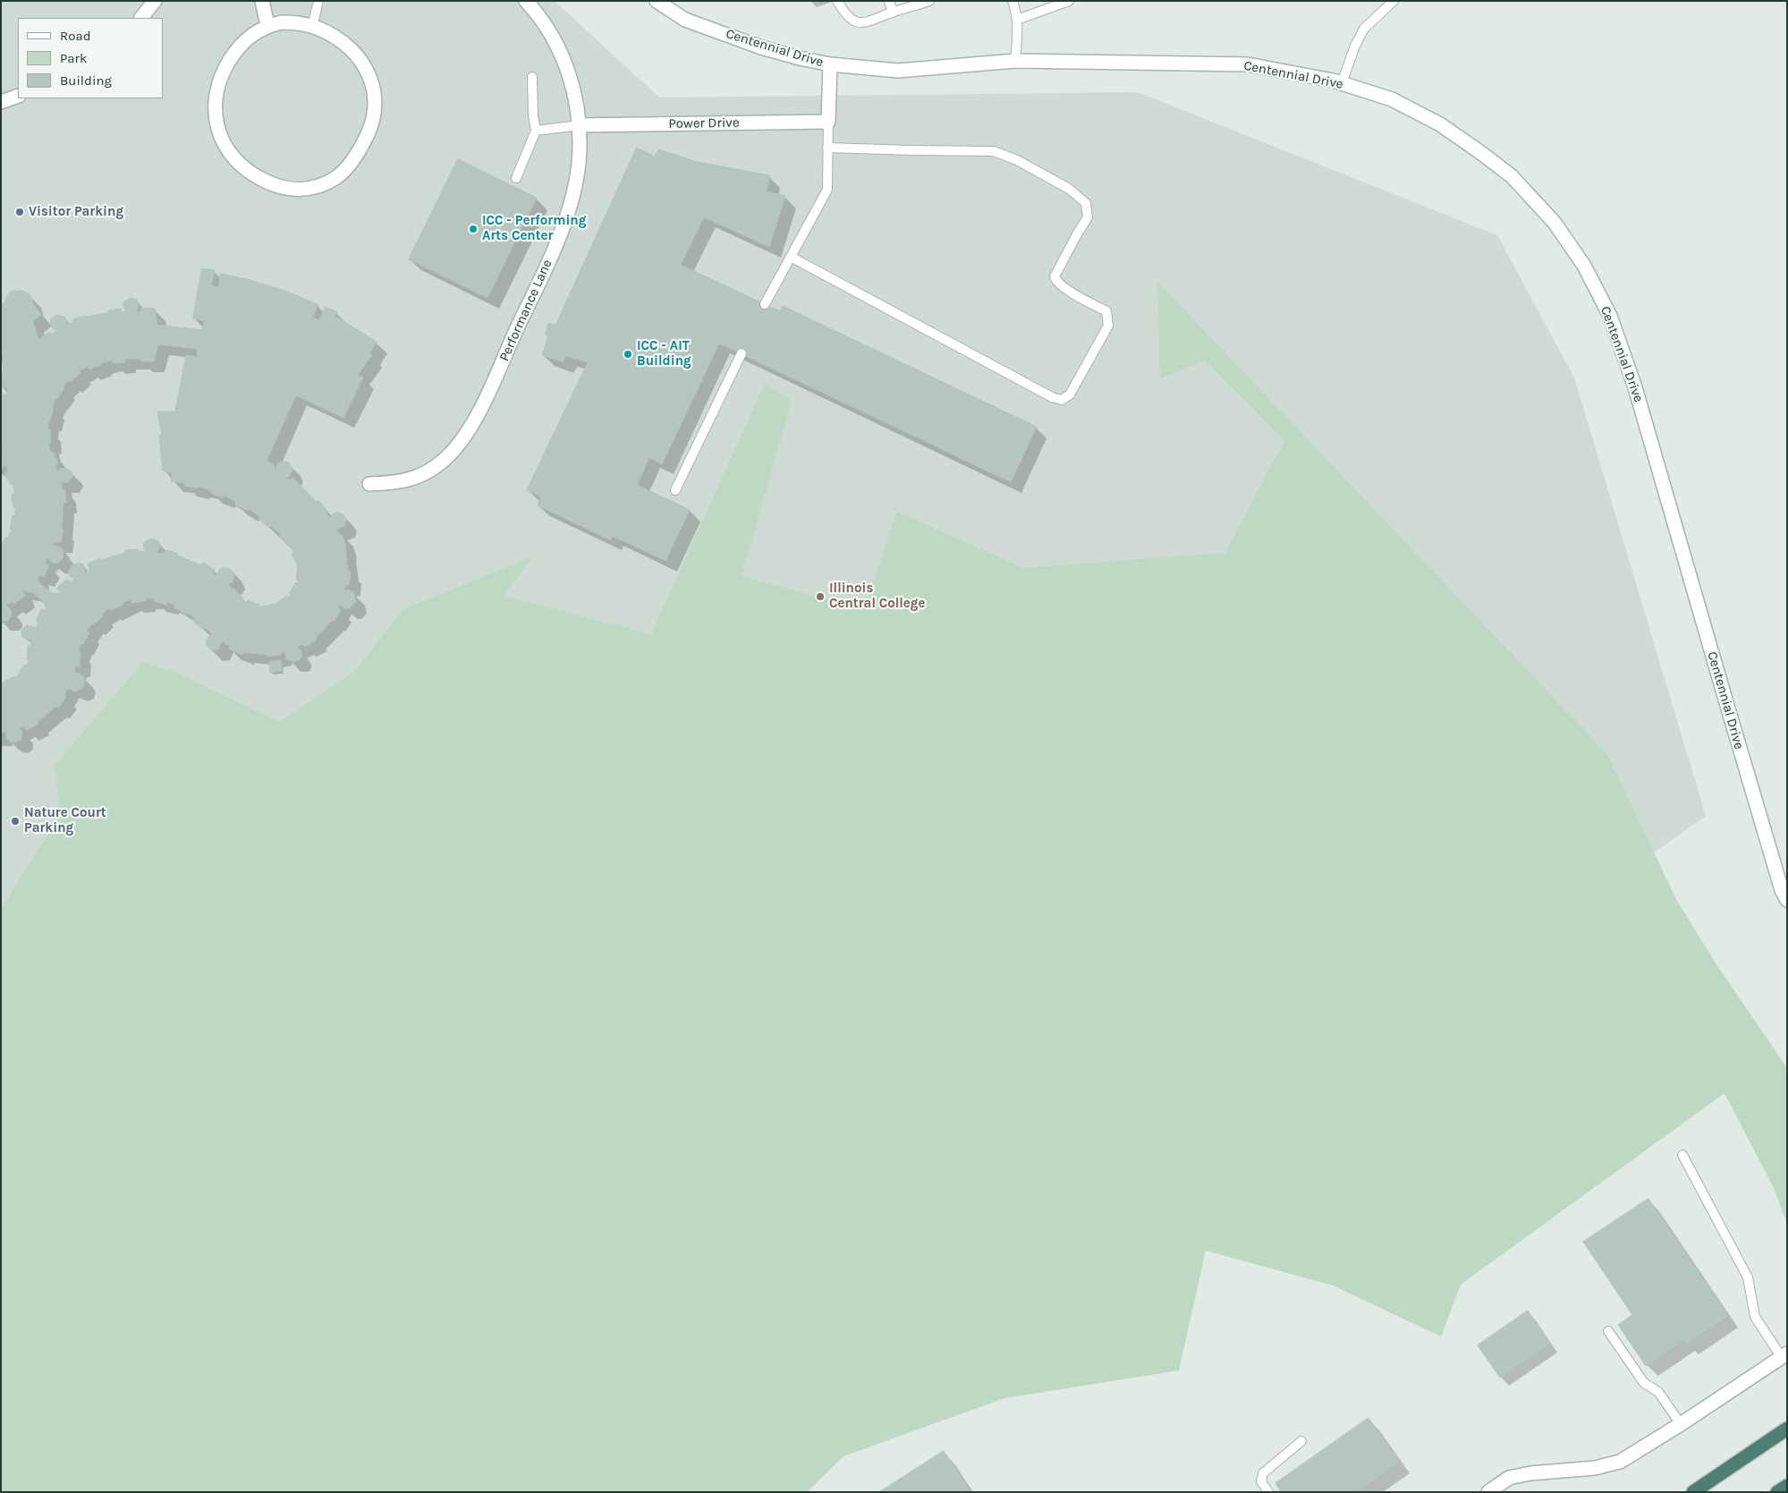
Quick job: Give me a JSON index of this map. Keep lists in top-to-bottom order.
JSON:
{
  "streets": {
    "street": ["Centennial Drive", "Power Drive", "Performance Lane"]
  },
  "crossings": [
    ["Power Drive", "Performance Lane"]
  ],
  "places": [
    "Visitor Parking",
    "ICC - Performing Arts Center",
    "ICC - AIT Building",
    "Illinois Central College",
    "Nature Court Parking"
  ],
  "legend": ["Road", "Park", "Building"]
}
